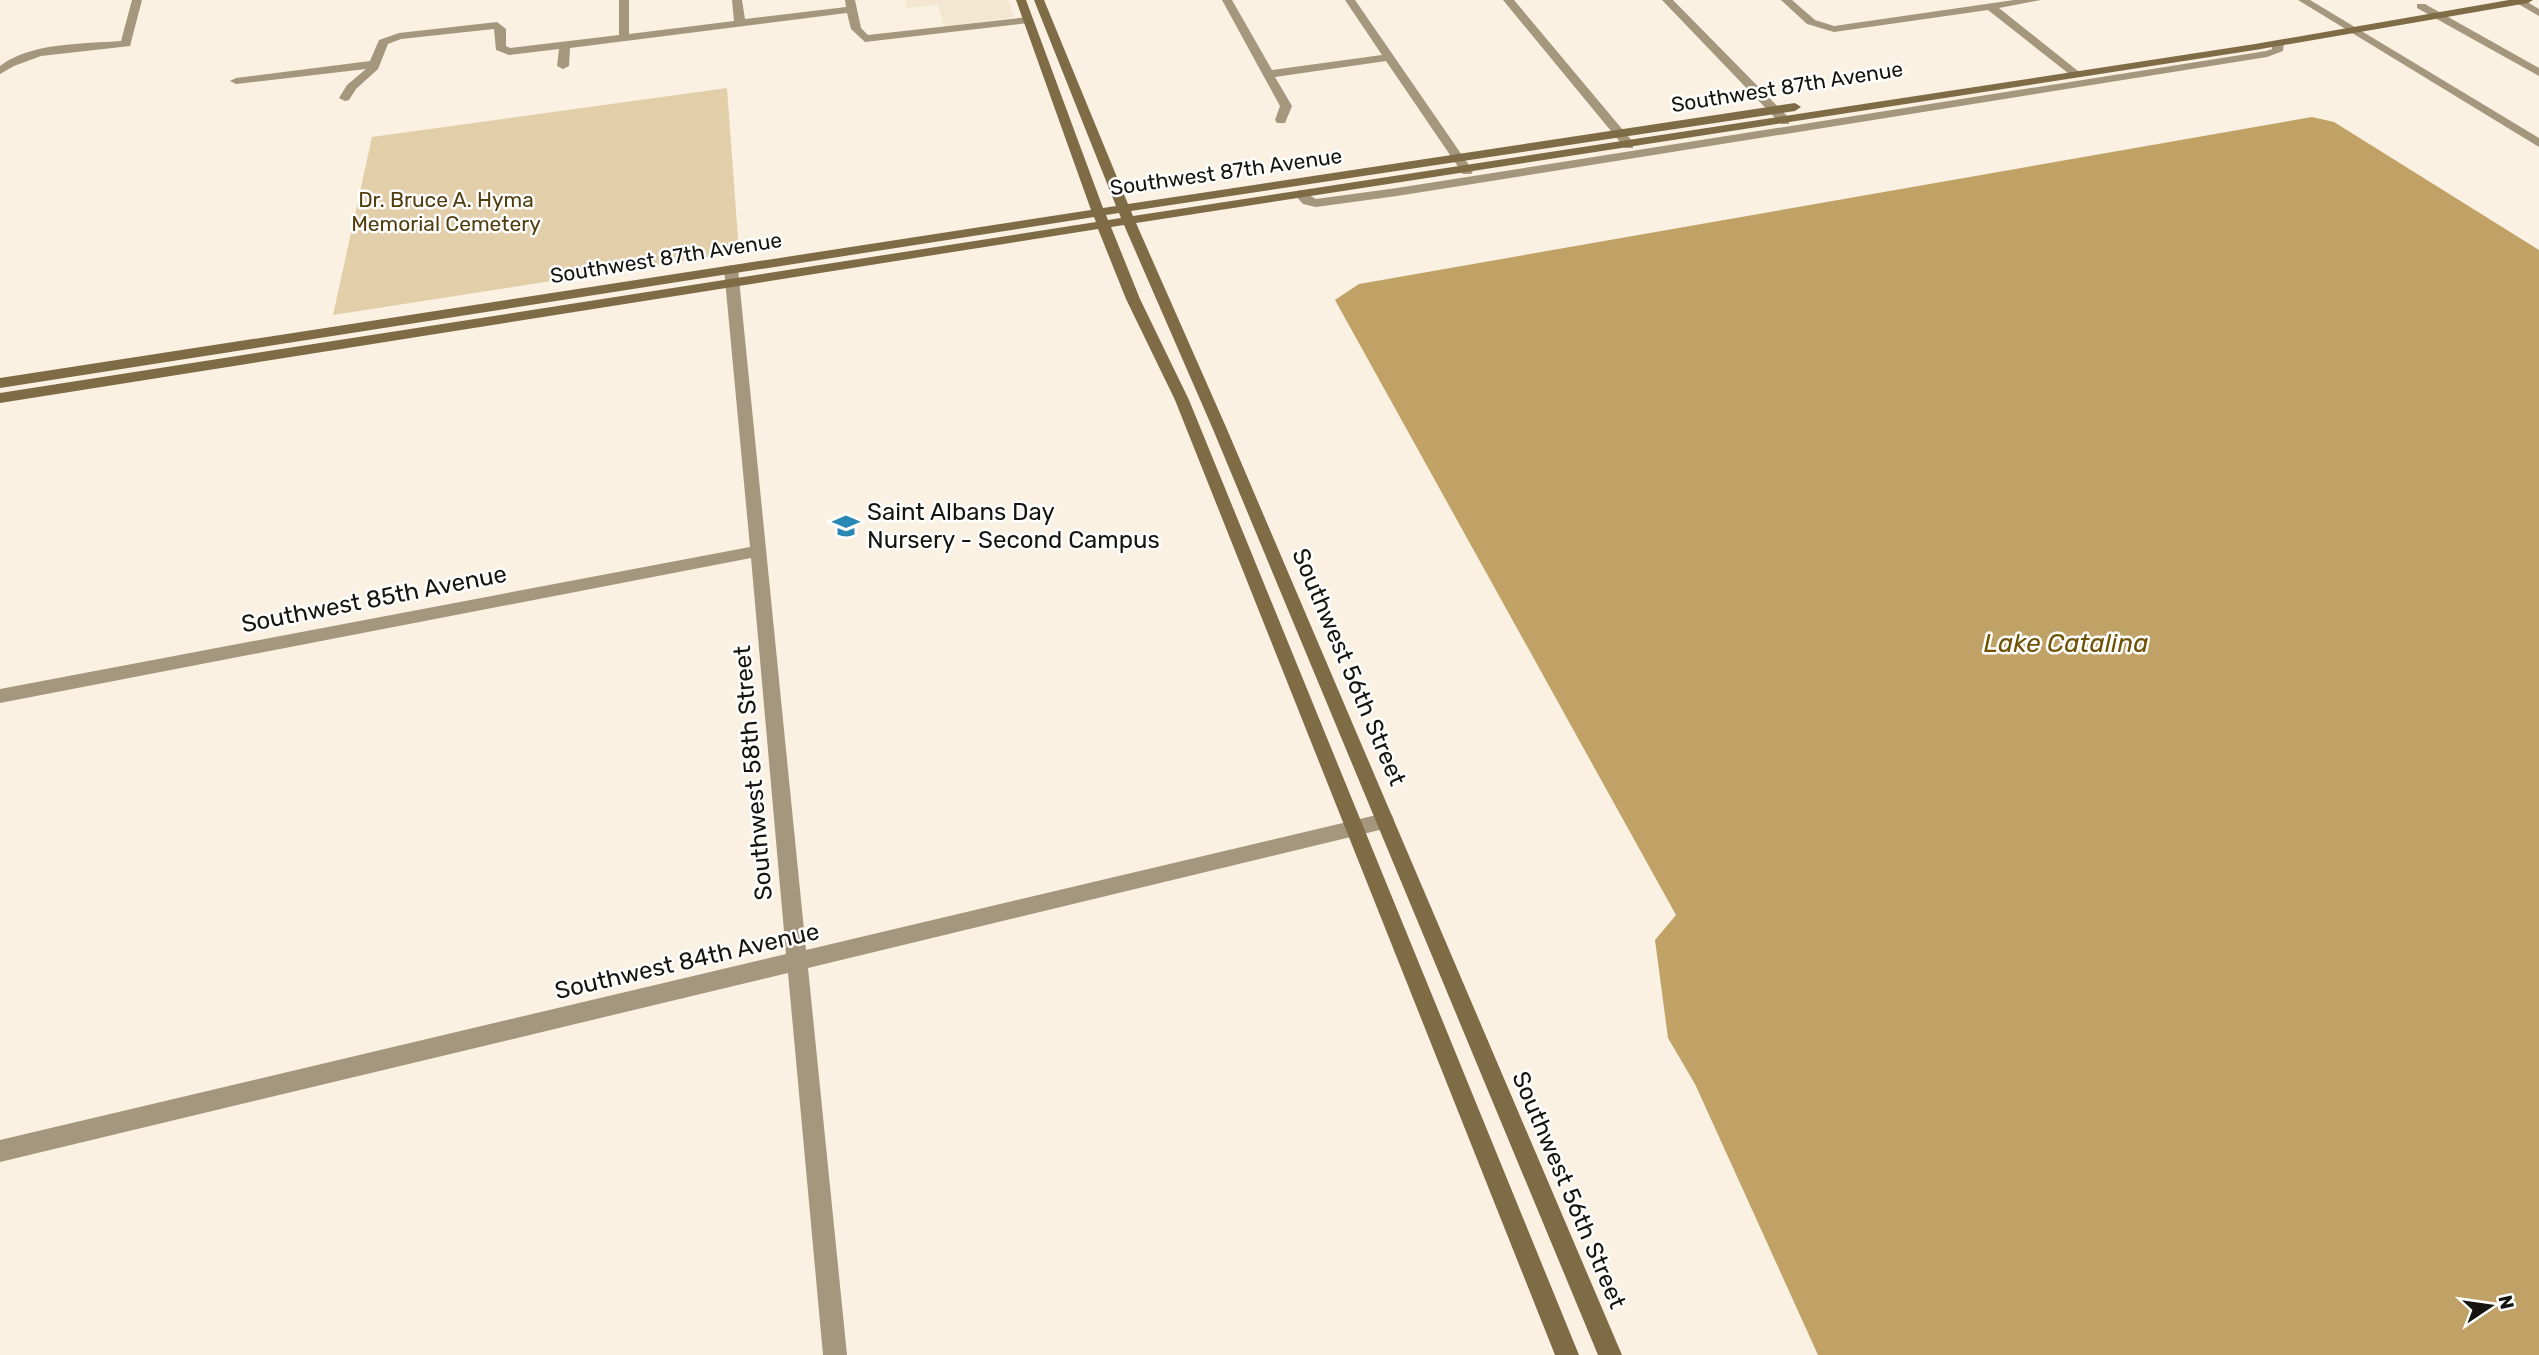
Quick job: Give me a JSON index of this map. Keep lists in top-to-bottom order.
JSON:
{
  "streets": {
    "main road": ["Southwest 87th Avenue", "Southwest 56th Street"],
    "street": ["Southwest 85th Avenue", "Southwest 58th Street", "Southwest 84th Avenue"]
  },
  "crossings": [
    ["Southwest 87th Avenue", "Southwest 56th Street"],
    ["Southwest 87th Avenue", "Southwest 58th Street"],
    ["Southwest 85th Avenue", "Southwest 58th Street"],
    ["Southwest 56th Street", "Southwest 84th Avenue"],
    ["Southwest 58th Street", "Southwest 84th Avenue"]
  ],
  "water": ["Lake Catalina"],
  "parks": ["Dr. Bruce A. Hyma Memorial Cemetery"],
  "places": {
    "school or university": ["Saint Albans Day Nursery - Second Campus"]
  },
  "north": "right"
}
